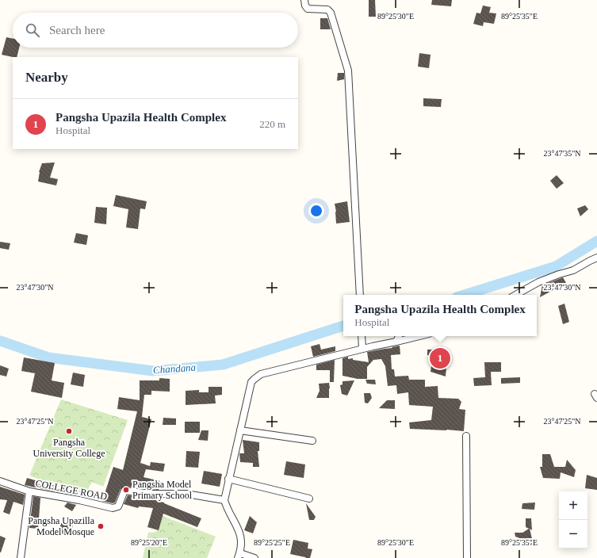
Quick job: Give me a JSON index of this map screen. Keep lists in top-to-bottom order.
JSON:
{
  "streets": {
    "street": ["COLLEGE ROAD"]
  },
  "water": ["Chandana"],
  "places": ["Pangsha University College", "Pangsha Model Primary School", "Pangsha Upazilla Model Mosque"],
  "page": {
    "search": "Search here",
    "heading": "Nearby",
    "list": [
      {
        "mark": "1",
        "name": "Pangsha Upazila Health Complex",
        "note": "Hospital",
        "value": "220 m"
      }
    ],
    "popup": ["Pangsha Upazila Health Complex", "Hospital"],
    "pins": "1",
    "map_buttons": ["+", "−"]
  },
  "coordinates": [
    "89°25'30\"E",
    "89°25'35\"E",
    "23°47'35\"N",
    "23°47'30\"N",
    "23°47'25\"N",
    "89°25'20\"E",
    "89°25'25\"E"
  ]
}
